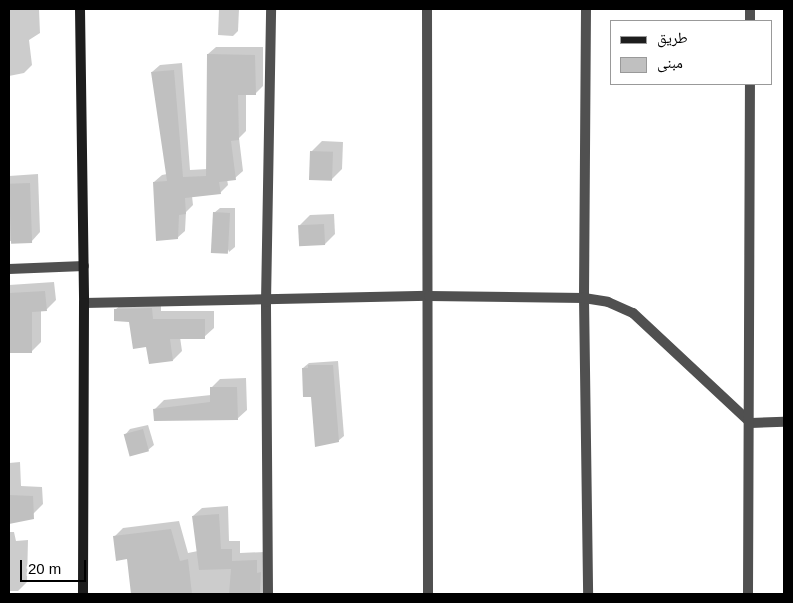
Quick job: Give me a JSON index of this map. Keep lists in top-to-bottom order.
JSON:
{
  "legend": ["طريق", "مبنى"],
  "scale_bar": "20 m"
}
